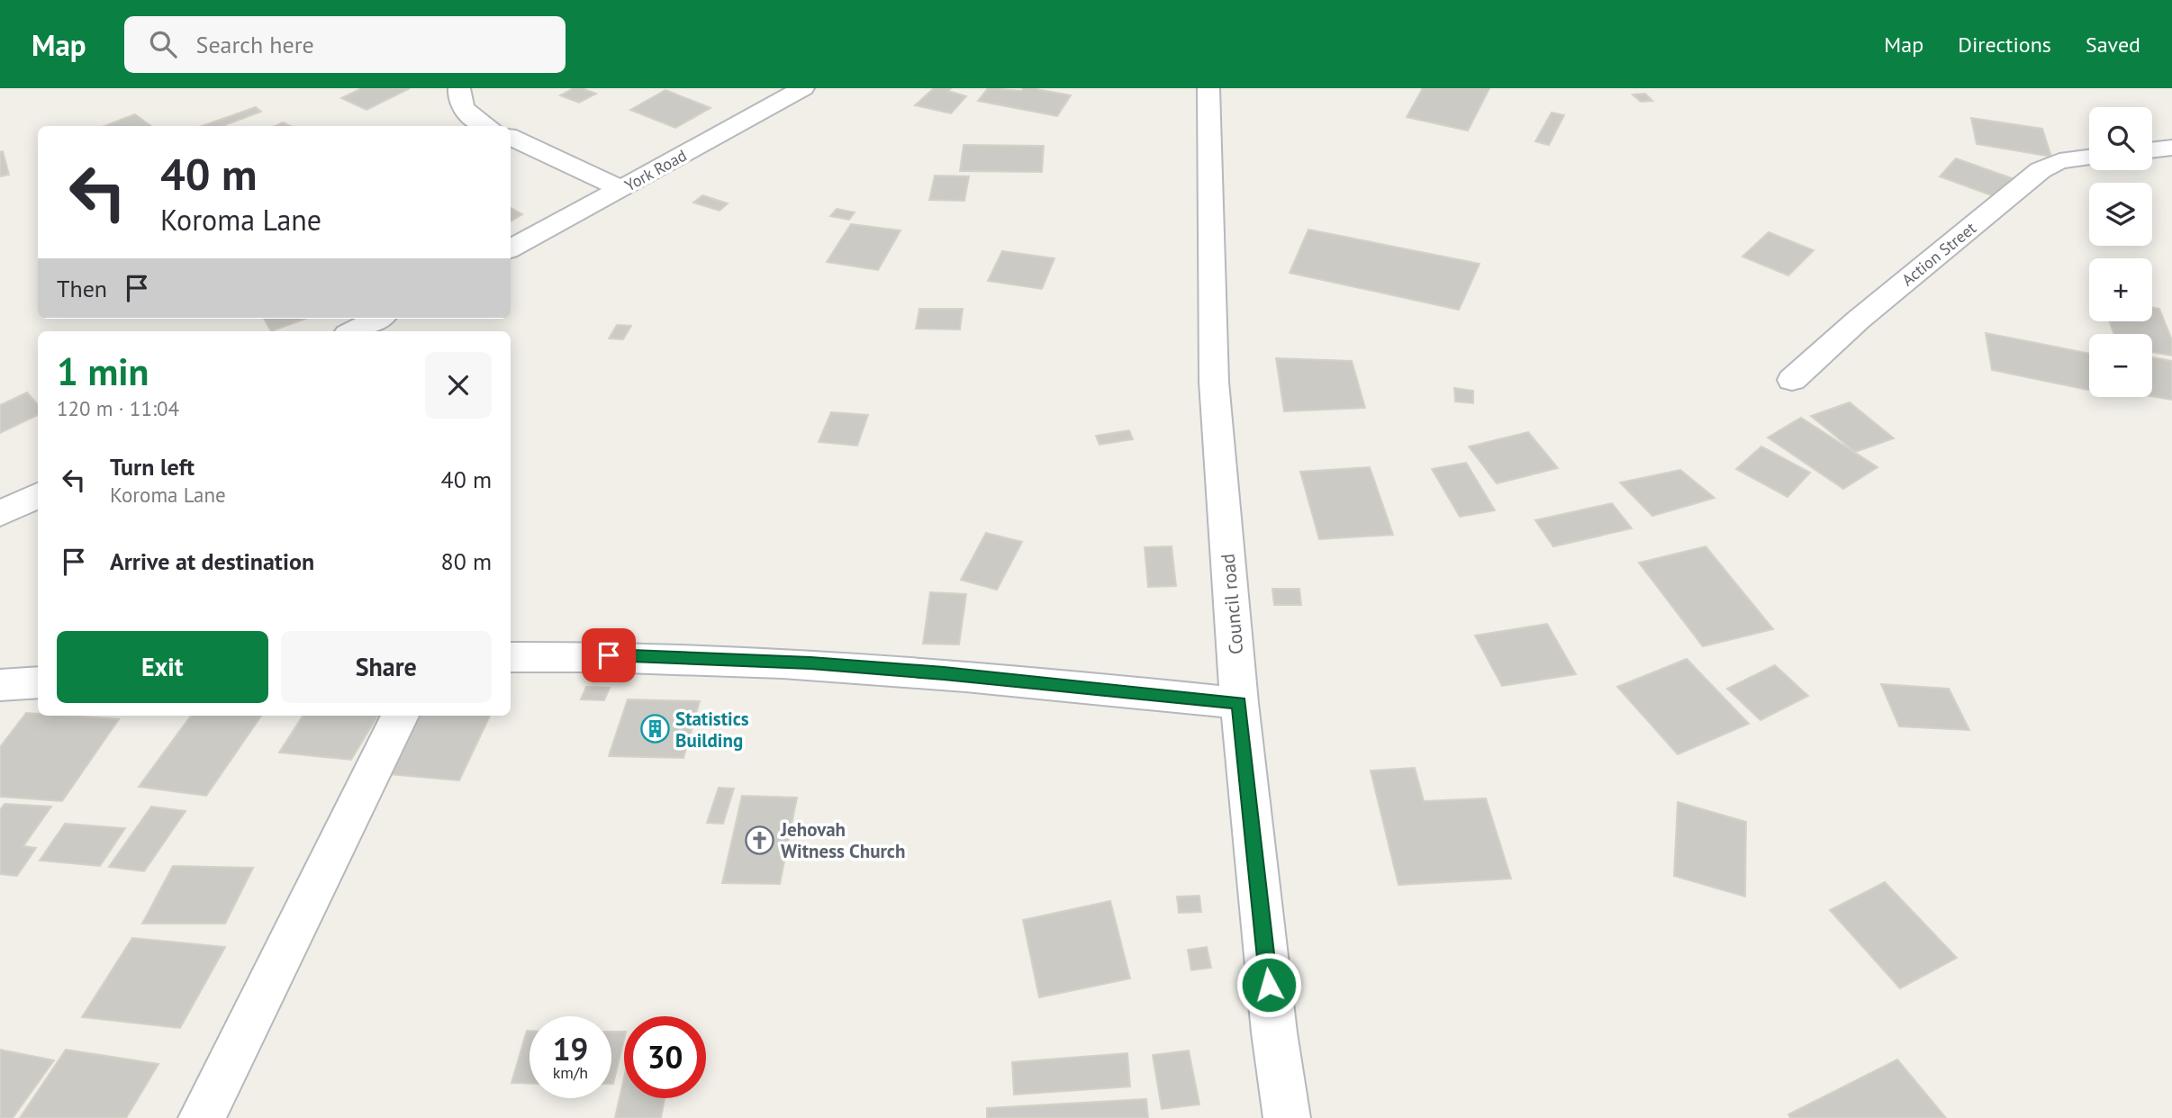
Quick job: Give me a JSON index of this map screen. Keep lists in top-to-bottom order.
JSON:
{
  "streets": {
    "street": ["York Road", "Action Street", "Council road"]
  },
  "places": {
    "building": ["Statistics Building"],
    "church": ["Jehovah Witness Church"]
  },
  "page": {
    "header": "Map",
    "search": "Search here",
    "nav": ["Map", "Directions", "Saved"],
    "map_buttons": ["+", "−"],
    "turn": ["40 m", "Koroma Lane"],
    "then": "Then",
    "heading": ["1 min", "120 m · 11:04"],
    "list": [
      {
        "name": "Turn left",
        "note": "Koroma Lane",
        "value": "40 m"
      },
      {
        "name": "Arrive at destination",
        "value": "80 m"
      }
    ],
    "buttons": ["Exit", "Share"],
    "speed": "19 km/h",
    "limit": "30"
  }
}
